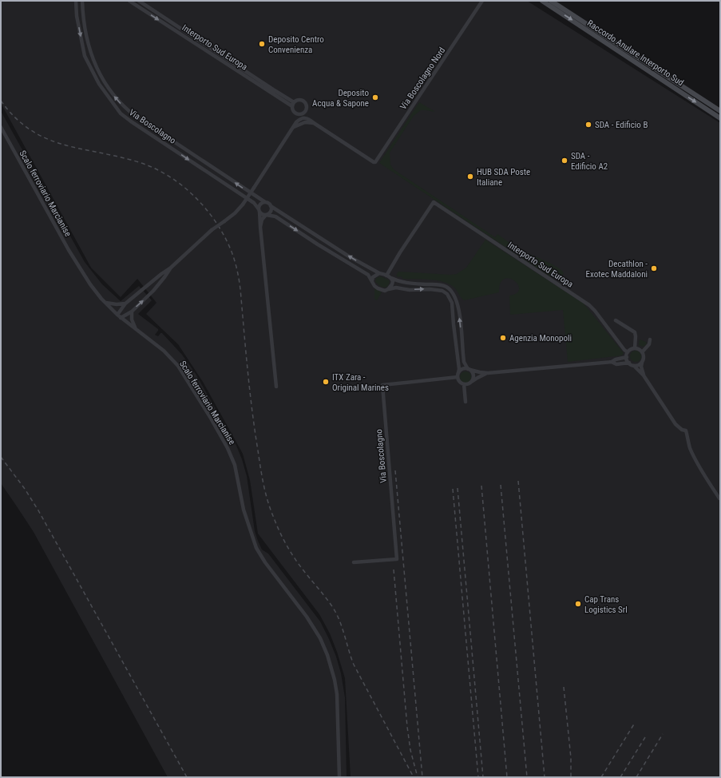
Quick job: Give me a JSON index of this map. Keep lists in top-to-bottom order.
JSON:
{
  "streets": {
    "main road": ["Raccordo Anulare Interporto Sud"],
    "street": [
      "Interporto Sud Europa",
      "Via Boscolagno Nord",
      "Via Boscolagno",
      "Scalo ferroviario Marcianise"
    ]
  },
  "crossings": [
    ["Interporto Sud Europa", "Via Boscolagno"]
  ],
  "places": [
    "Deposito Centro Convenienza",
    "Deposito Acqua & Sapone",
    "SDA - Edificio B",
    "SDA - Edificio A2",
    "HUB SDA Poste Italiane",
    "Decathlon - Exotec Maddaloni",
    "Agenzia Monopoli",
    "ITX Zara - Original Marines",
    "Cap Trans Logistics Srl"
  ]
}
